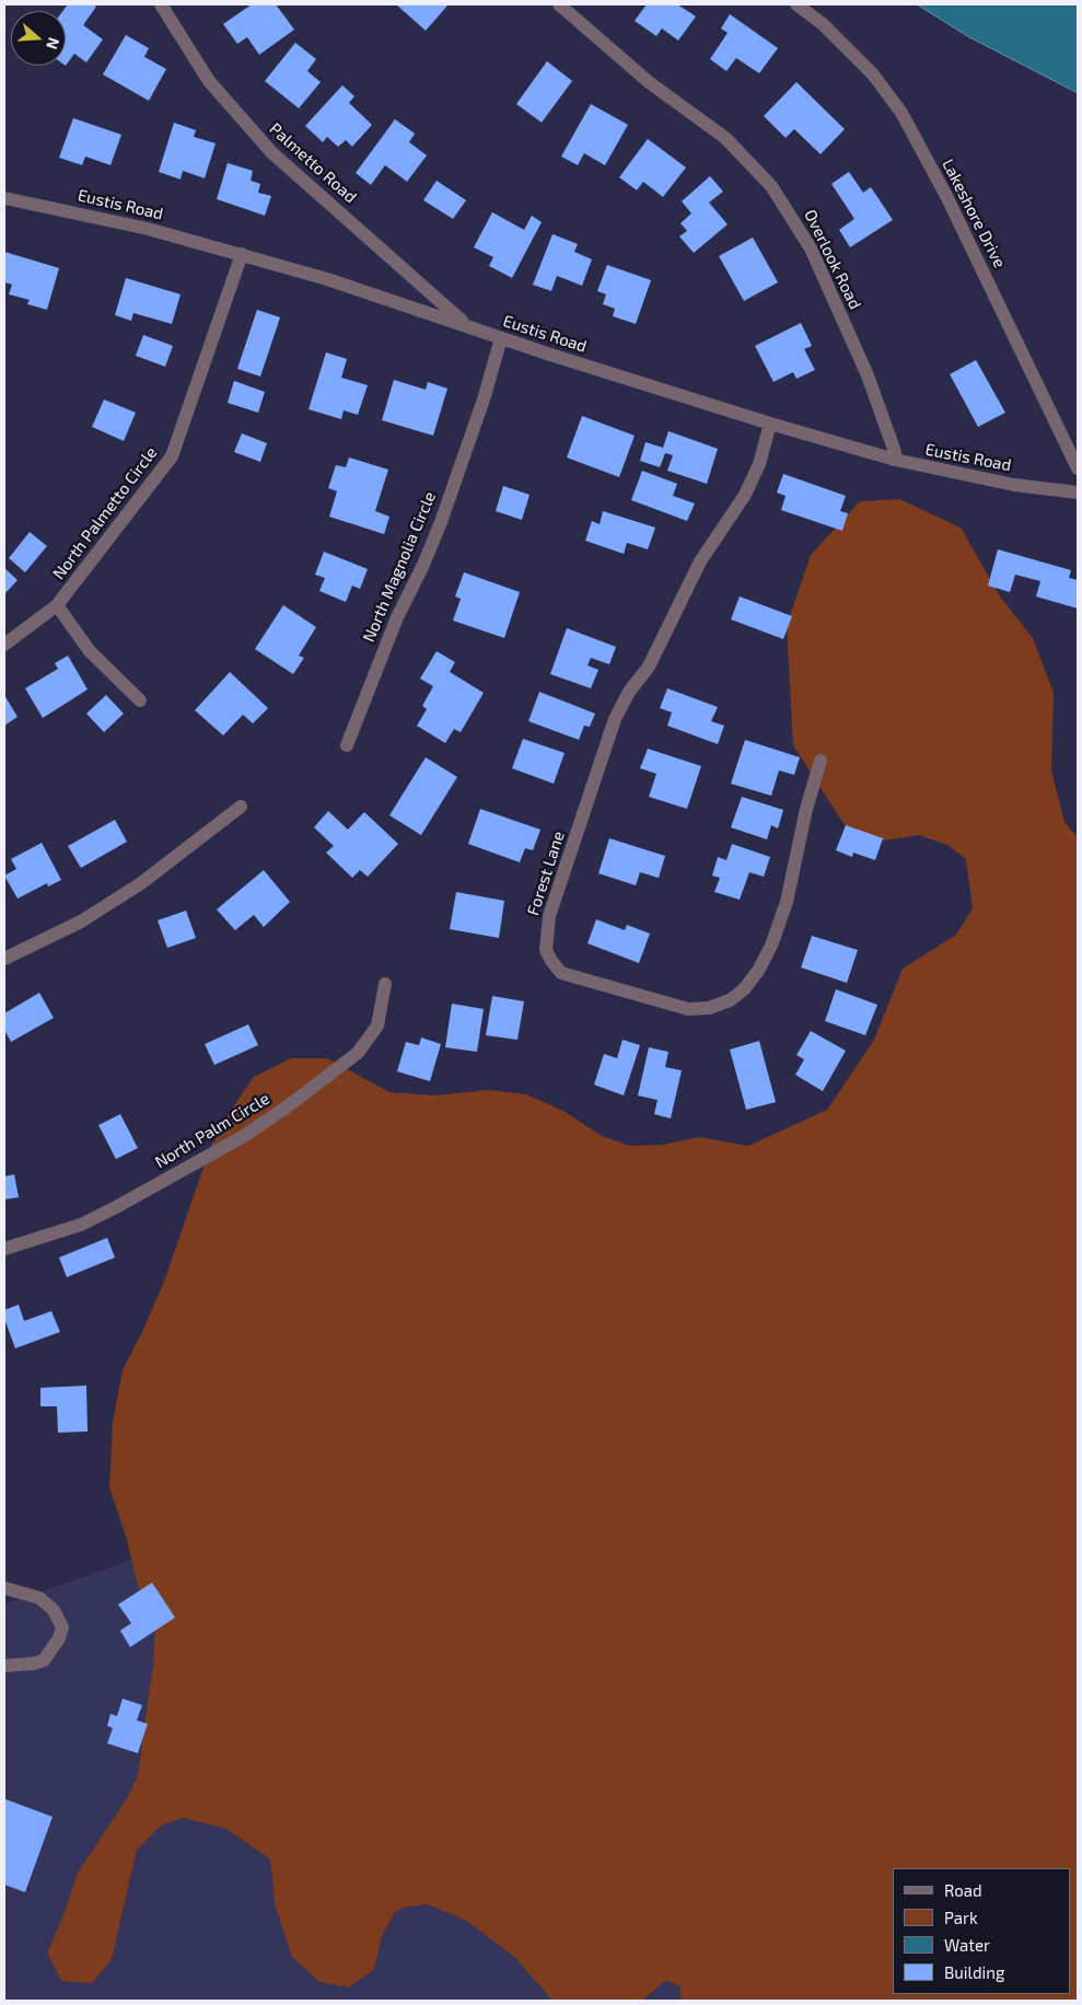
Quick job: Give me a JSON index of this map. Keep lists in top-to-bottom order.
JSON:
{
  "streets": {
    "street": [
      "Palmetto Road",
      "Eustis Road",
      "Lakeshore Drive",
      "Overlook Road",
      "North Palmetto Circle",
      "North Magnolia Circle",
      "Forest Lane",
      "North Palm Circle"
    ]
  },
  "crossings": [
    ["Palmetto Road", "Eustis Road"],
    ["Eustis Road", "Overlook Road"],
    ["Eustis Road", "North Palmetto Circle"],
    ["Eustis Road", "North Magnolia Circle"],
    ["Eustis Road", "Forest Lane"]
  ],
  "legend": [
    "Road",
    "Park",
    "Water",
    "Building"
  ],
  "north": "right"
}
